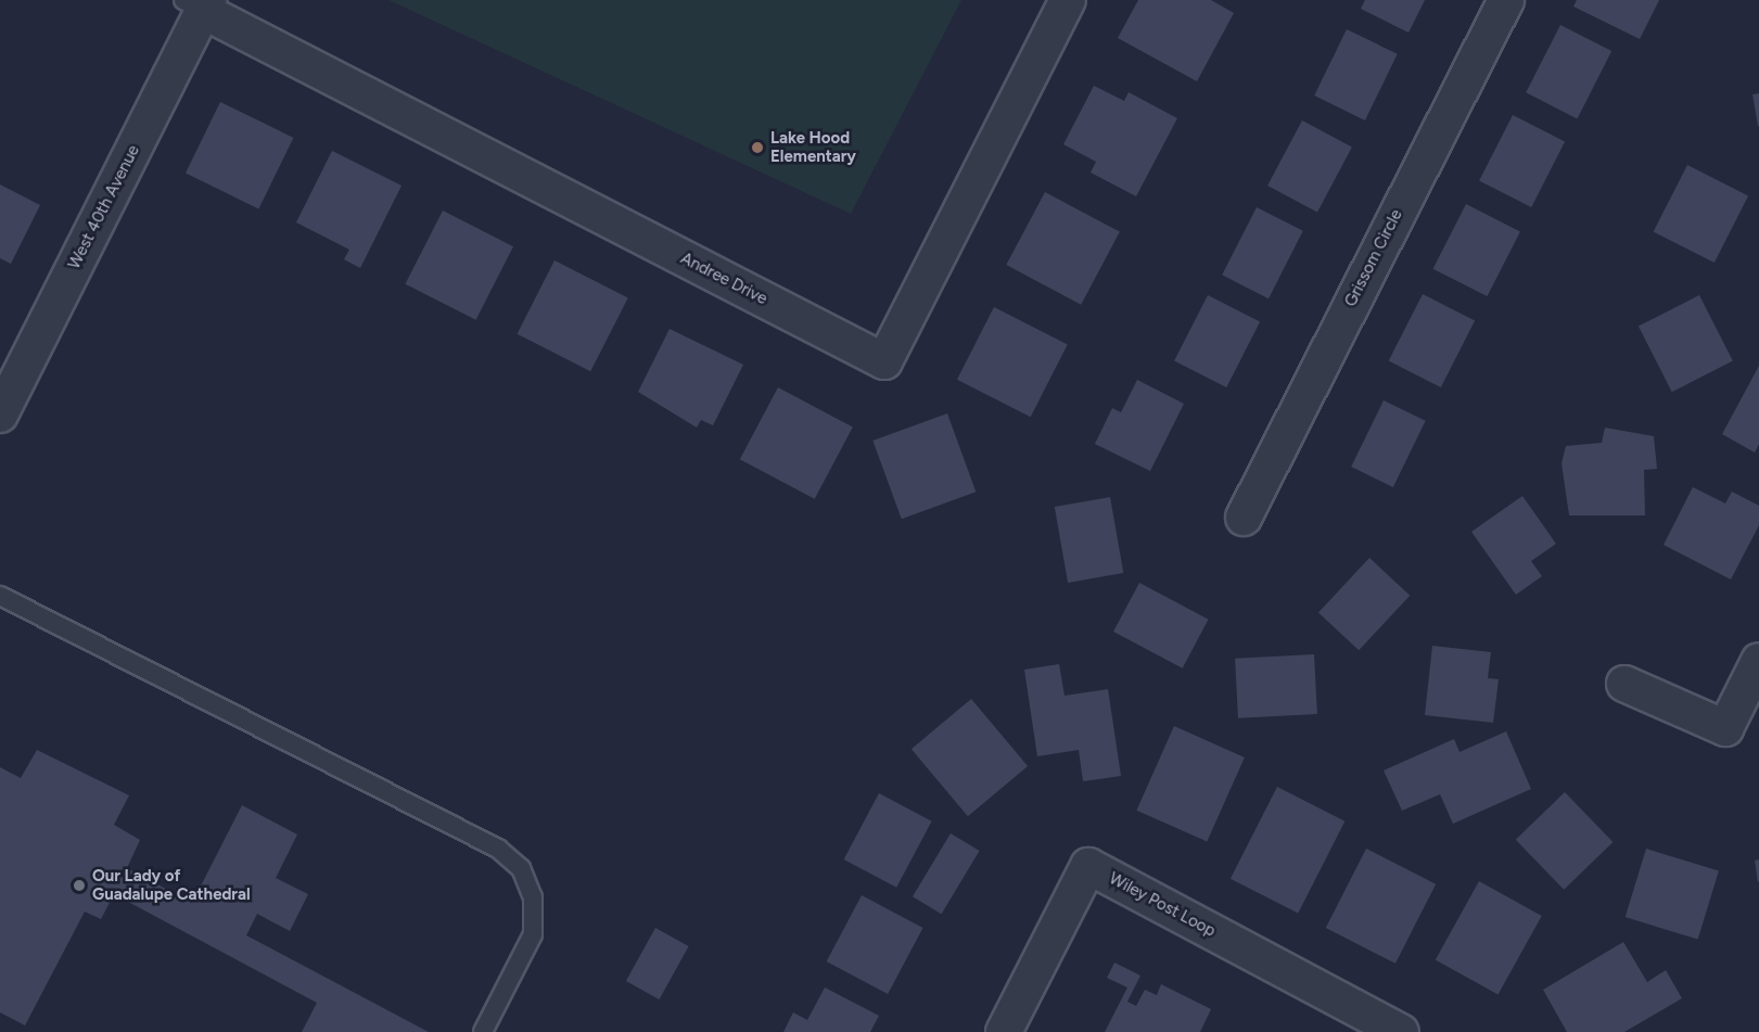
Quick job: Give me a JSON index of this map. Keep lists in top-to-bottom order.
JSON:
{
  "streets": {
    "street": [
      "West 40th Avenue",
      "Grissom Circle",
      "Andree Drive",
      "Wiley Post Loop"
    ]
  },
  "crossings": [
    ["West 40th Avenue", "Andree Drive"]
  ],
  "places": ["Lake Hood Elementary", "Our Lady of Guadalupe Cathedral"]
}
